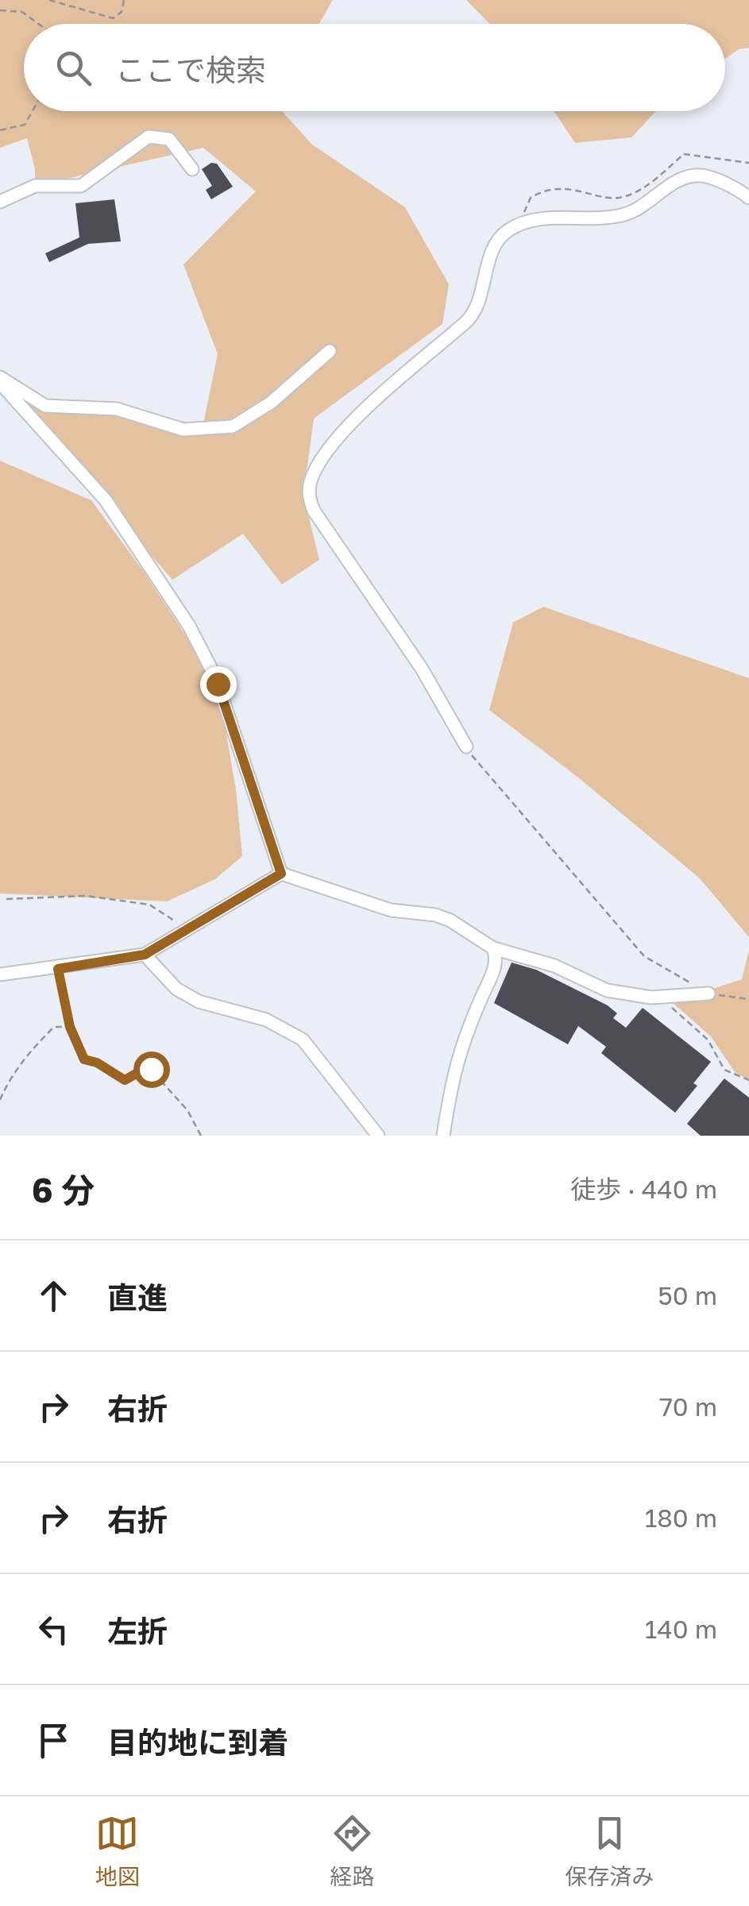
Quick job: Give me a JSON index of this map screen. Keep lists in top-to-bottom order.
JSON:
{
  "page": {
    "search": "ここで検索",
    "heading": ["6 分", "徒歩 · 440 m"],
    "list": [
      ["直進", "50 m"],
      ["右折", "70 m"],
      ["右折", "180 m"],
      ["左折", "140 m"],
      "目的地に到着"
    ],
    "nav": ["地図", "経路", "保存済み"]
  }
}
